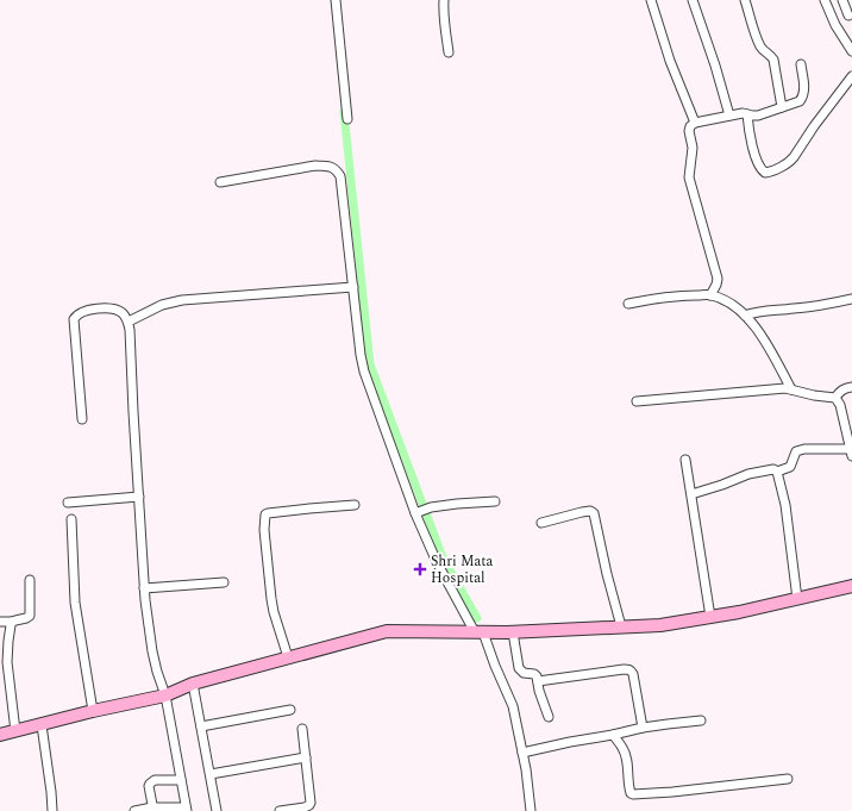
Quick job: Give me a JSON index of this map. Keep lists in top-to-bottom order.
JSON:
{
  "places": {
    "health": ["Shri Mata Hospital"]
  }
}
